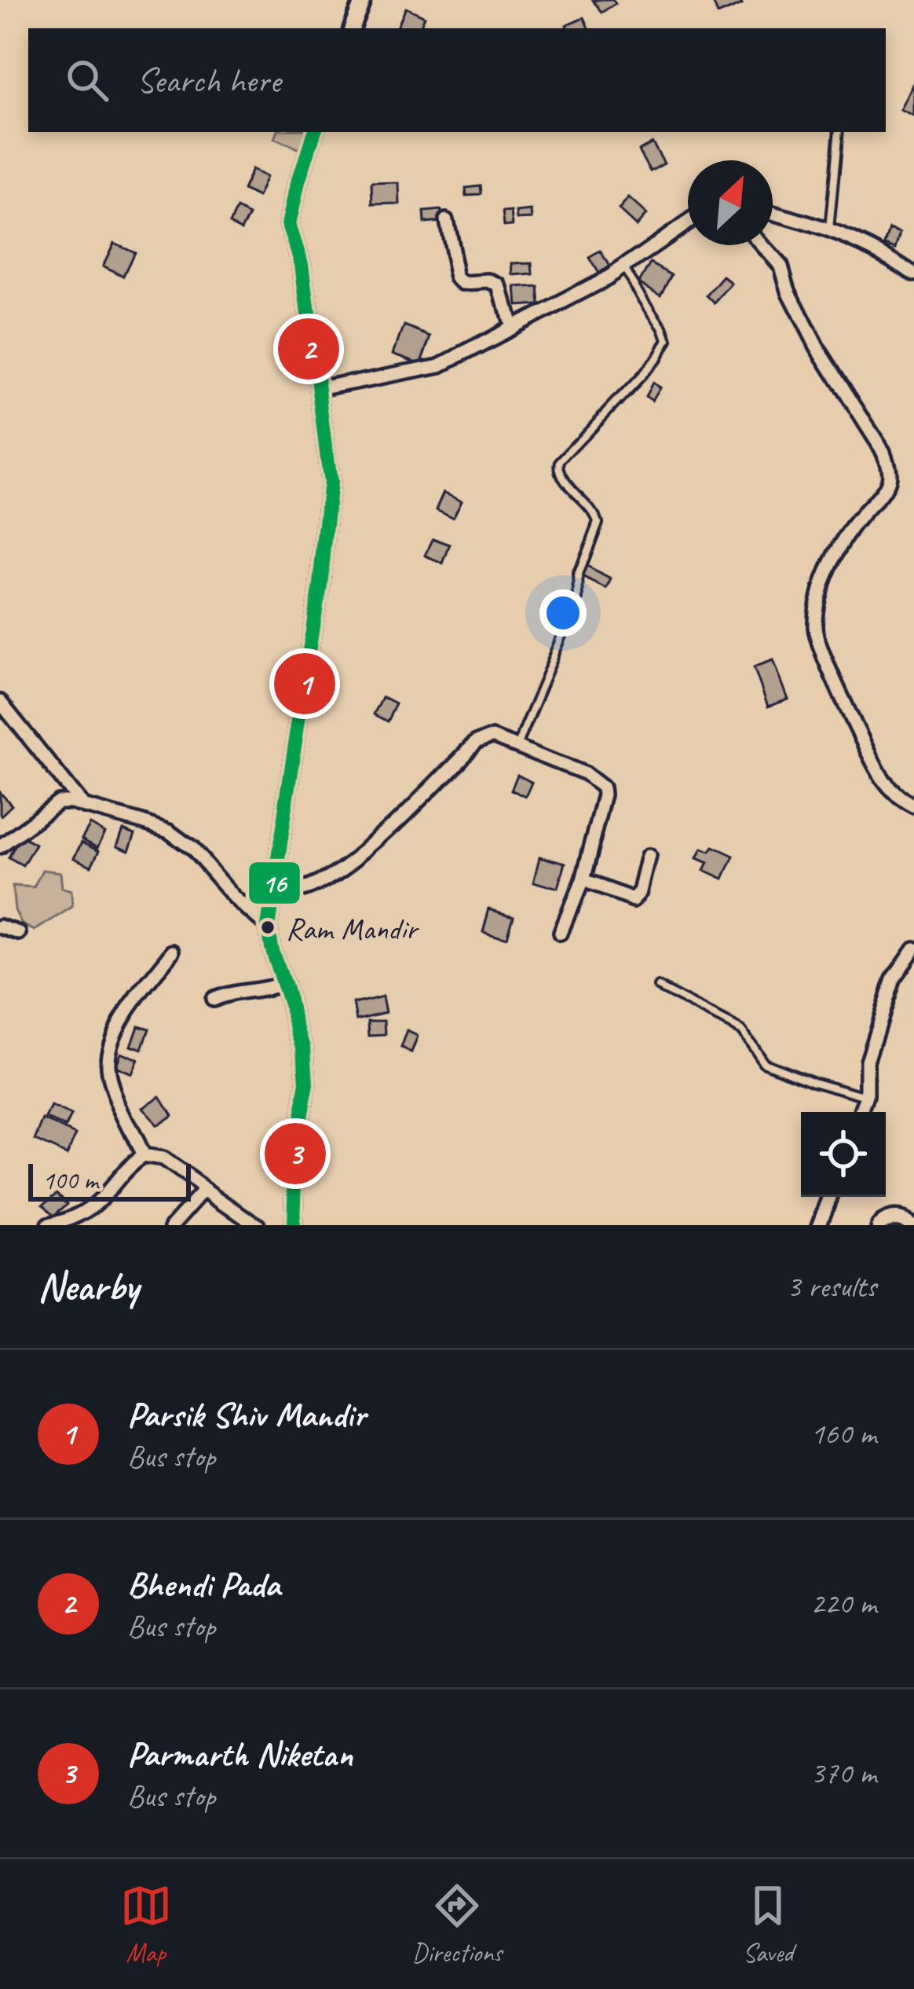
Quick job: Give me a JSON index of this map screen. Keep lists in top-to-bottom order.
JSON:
{
  "places": ["Ram Mandir"],
  "lines": ["transit line 16"],
  "scale_bar": "100 m",
  "north": "top right",
  "page": {
    "search": "Search here",
    "pins": ["2", "1", "3"],
    "scale": "100 m",
    "heading": ["Nearby", "3 results"],
    "list": [
      {
        "mark": "1",
        "name": "Parsik Shiv Mandir",
        "note": "Bus stop",
        "value": "160 m"
      },
      {
        "mark": "2",
        "name": "Bhendi Pada",
        "note": "Bus stop",
        "value": "220 m"
      },
      {
        "mark": "3",
        "name": "Parmarth Niketan",
        "note": "Bus stop",
        "value": "370 m"
      }
    ],
    "nav": ["Map", "Directions", "Saved"]
  }
}
